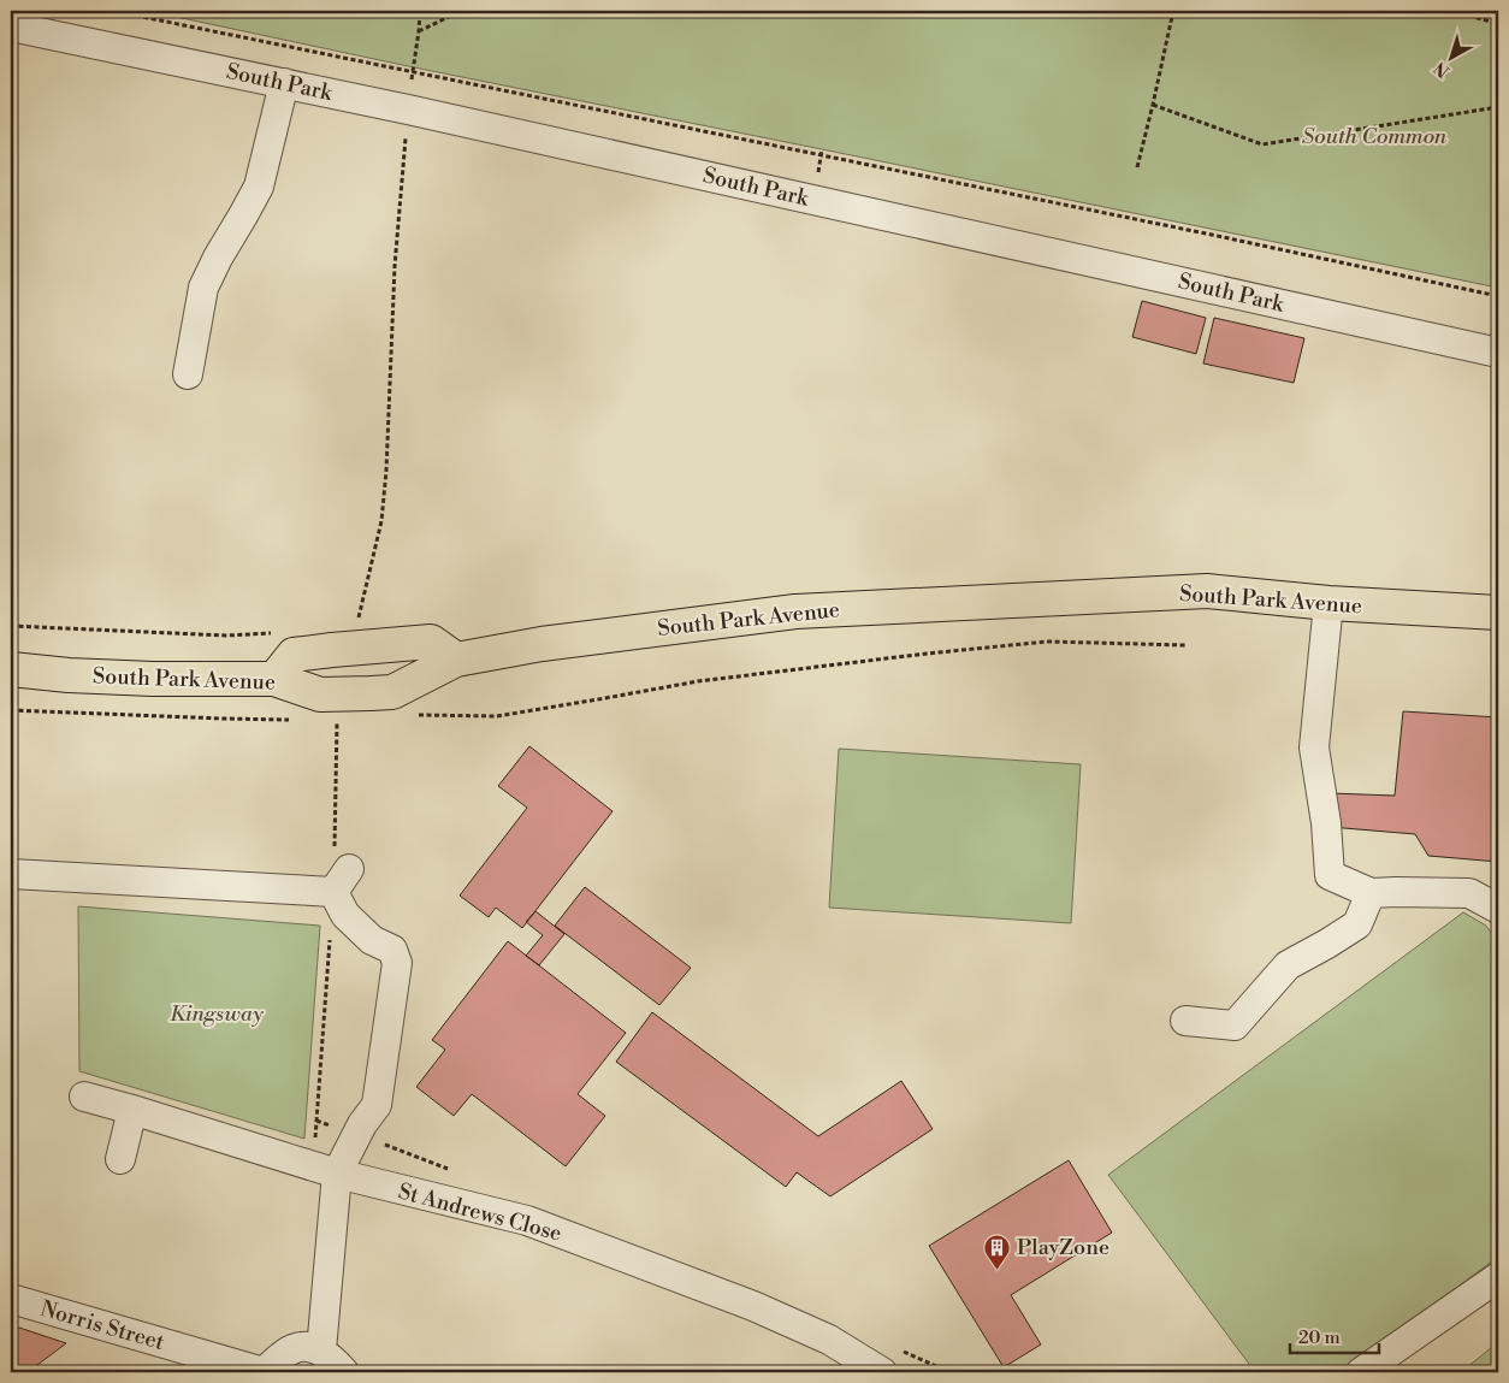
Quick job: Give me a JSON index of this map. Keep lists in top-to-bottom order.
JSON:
{
  "streets": {
    "main road": ["South Park Avenue"],
    "street": ["South Park", "St Andrews Close", "Norris Street"]
  },
  "parks": ["South Common", "Kingsway"],
  "places": {
    "building": ["PlayZone"]
  },
  "scale_bar": "20 m",
  "north": "bottom left"
}
